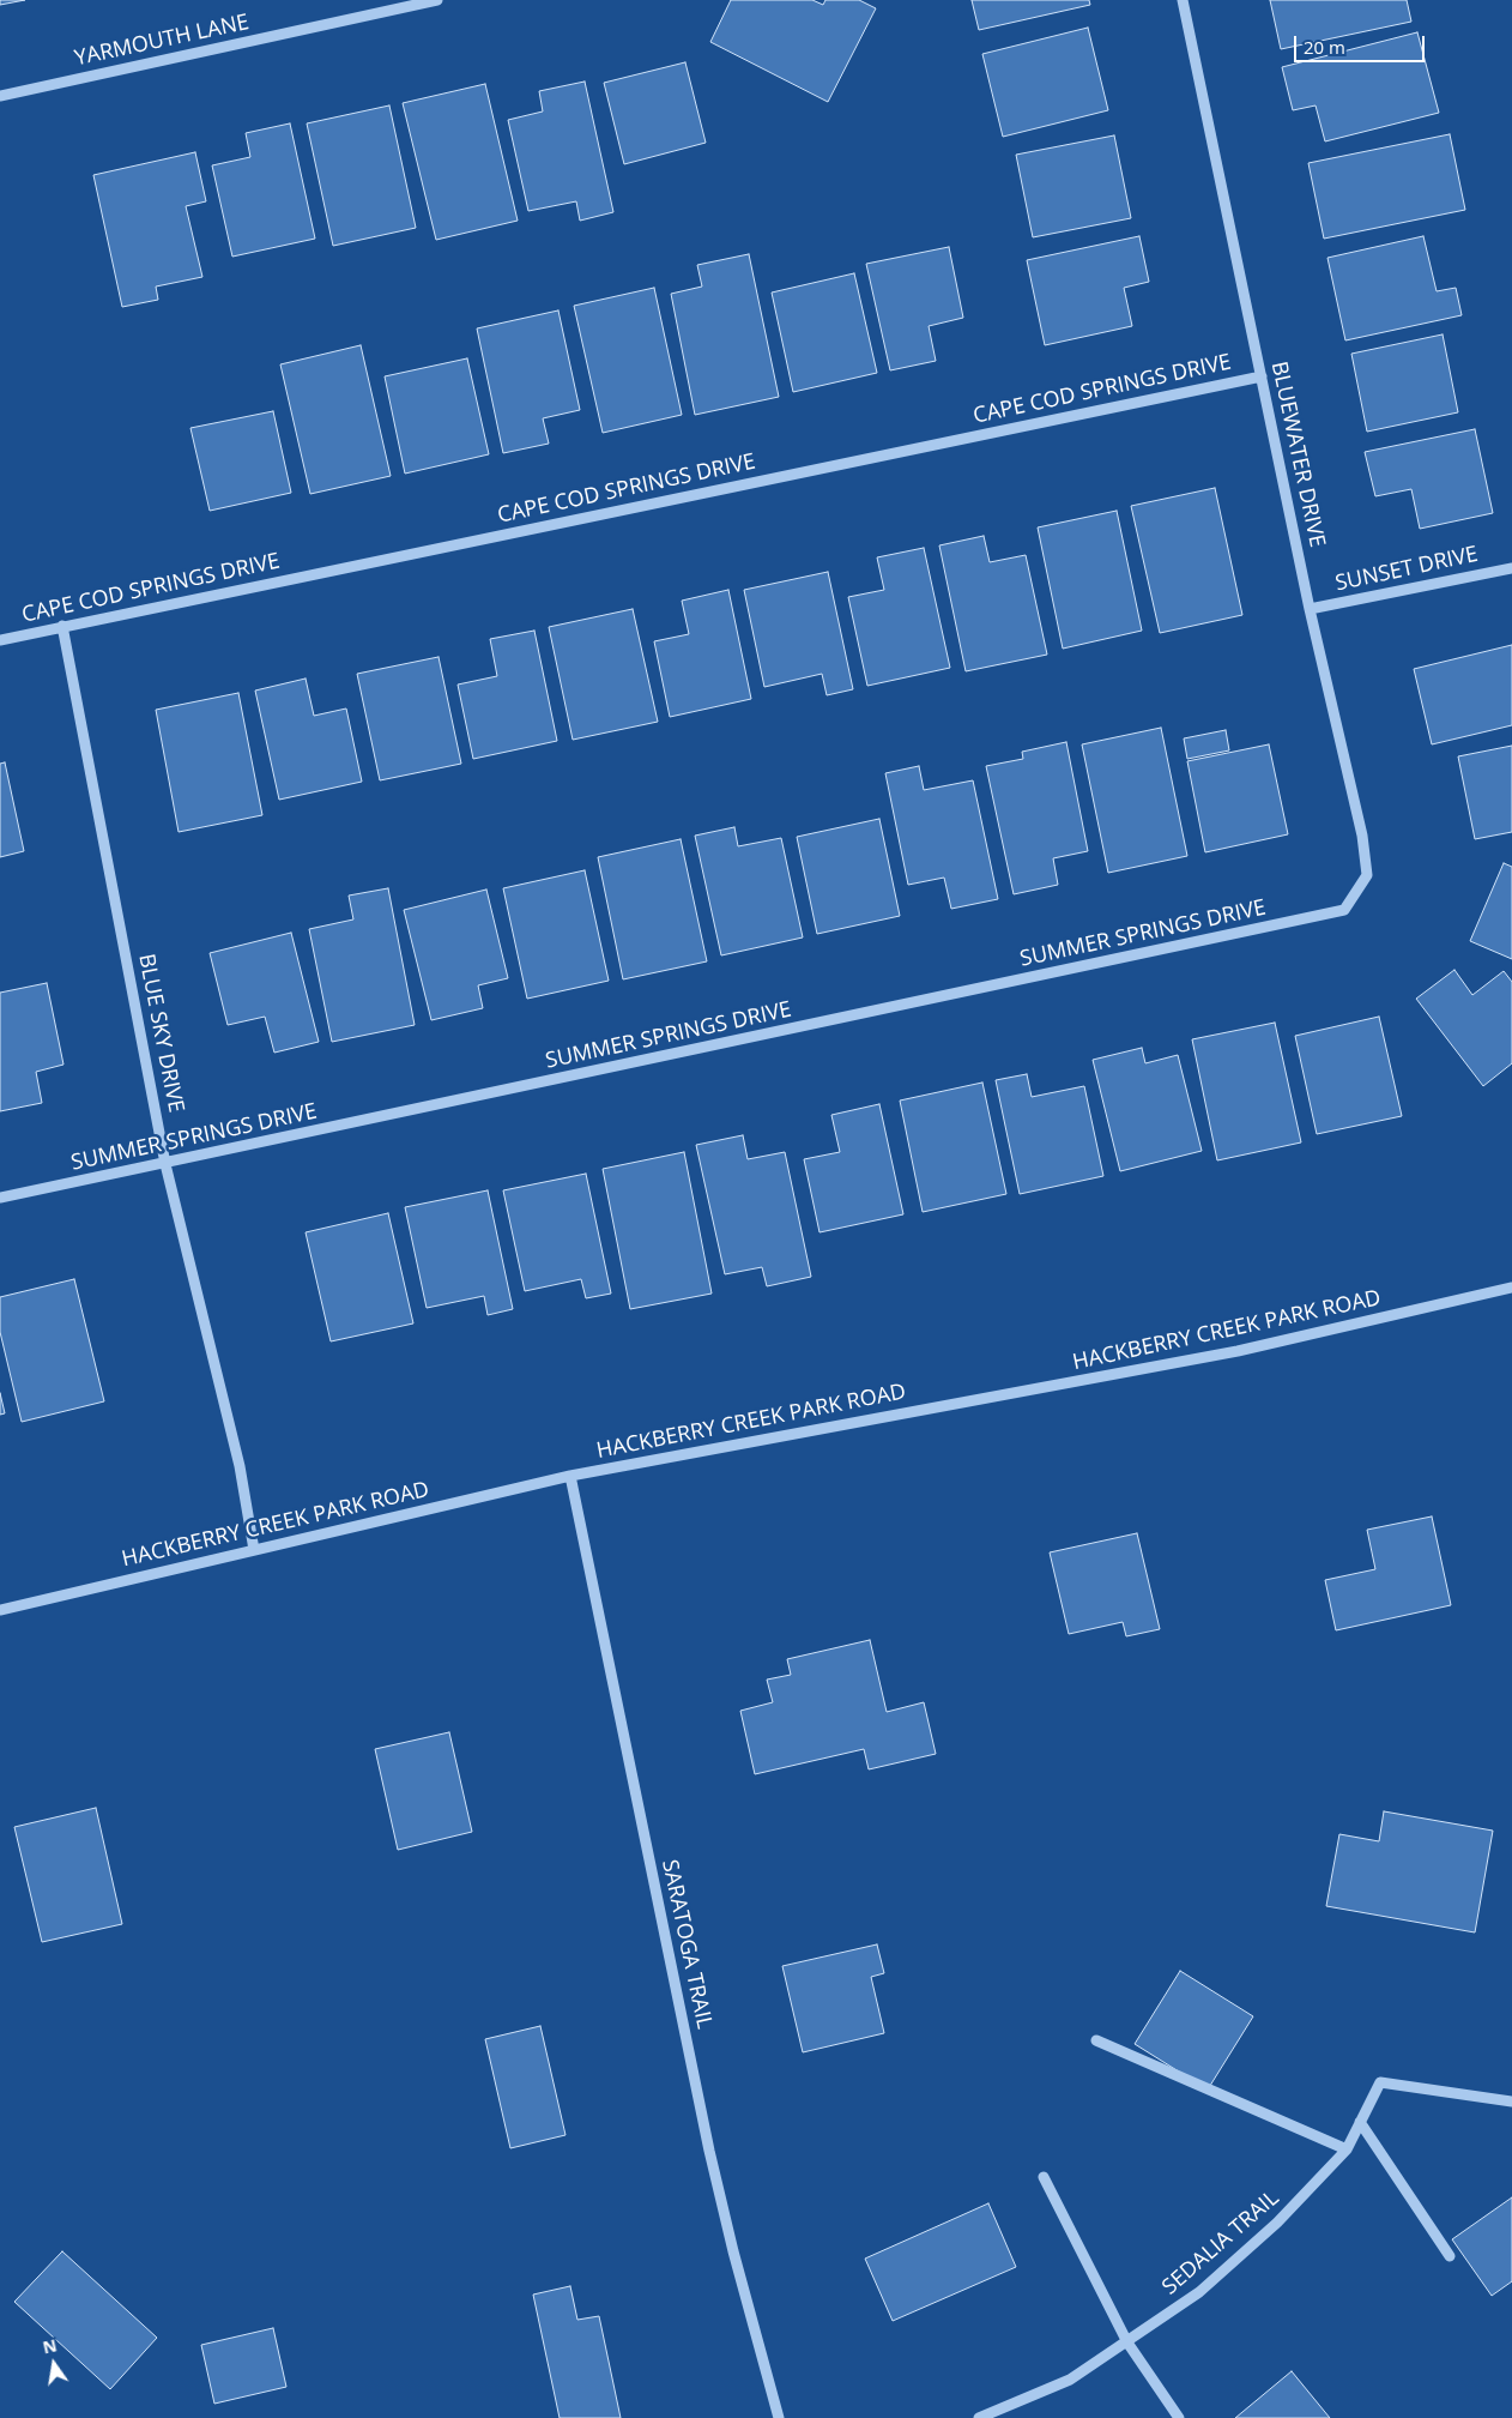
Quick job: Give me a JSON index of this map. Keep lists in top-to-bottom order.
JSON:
{
  "streets": {
    "street": [
      "YARMOUTH LANE",
      "CAPE COD SPRINGS DRIVE",
      "BLUEWATER DRIVE",
      "SUNSET DRIVE",
      "SUMMER SPRINGS DRIVE",
      "BLUE SKY DRIVE",
      "HACKBERRY CREEK PARK ROAD",
      "SARATOGA TRAIL",
      "SEDALIA TRAIL"
    ]
  },
  "crossings": [
    ["CAPE COD SPRINGS DRIVE", "BLUEWATER DRIVE"],
    ["CAPE COD SPRINGS DRIVE", "BLUE SKY DRIVE"],
    ["BLUEWATER DRIVE", "SUNSET DRIVE"],
    ["BLUEWATER DRIVE", "SUMMER SPRINGS DRIVE"],
    ["SUMMER SPRINGS DRIVE", "BLUE SKY DRIVE"],
    ["BLUE SKY DRIVE", "HACKBERRY CREEK PARK ROAD"],
    ["HACKBERRY CREEK PARK ROAD", "SARATOGA TRAIL"]
  ],
  "scale_bar": "20 m",
  "north": "top"
}
